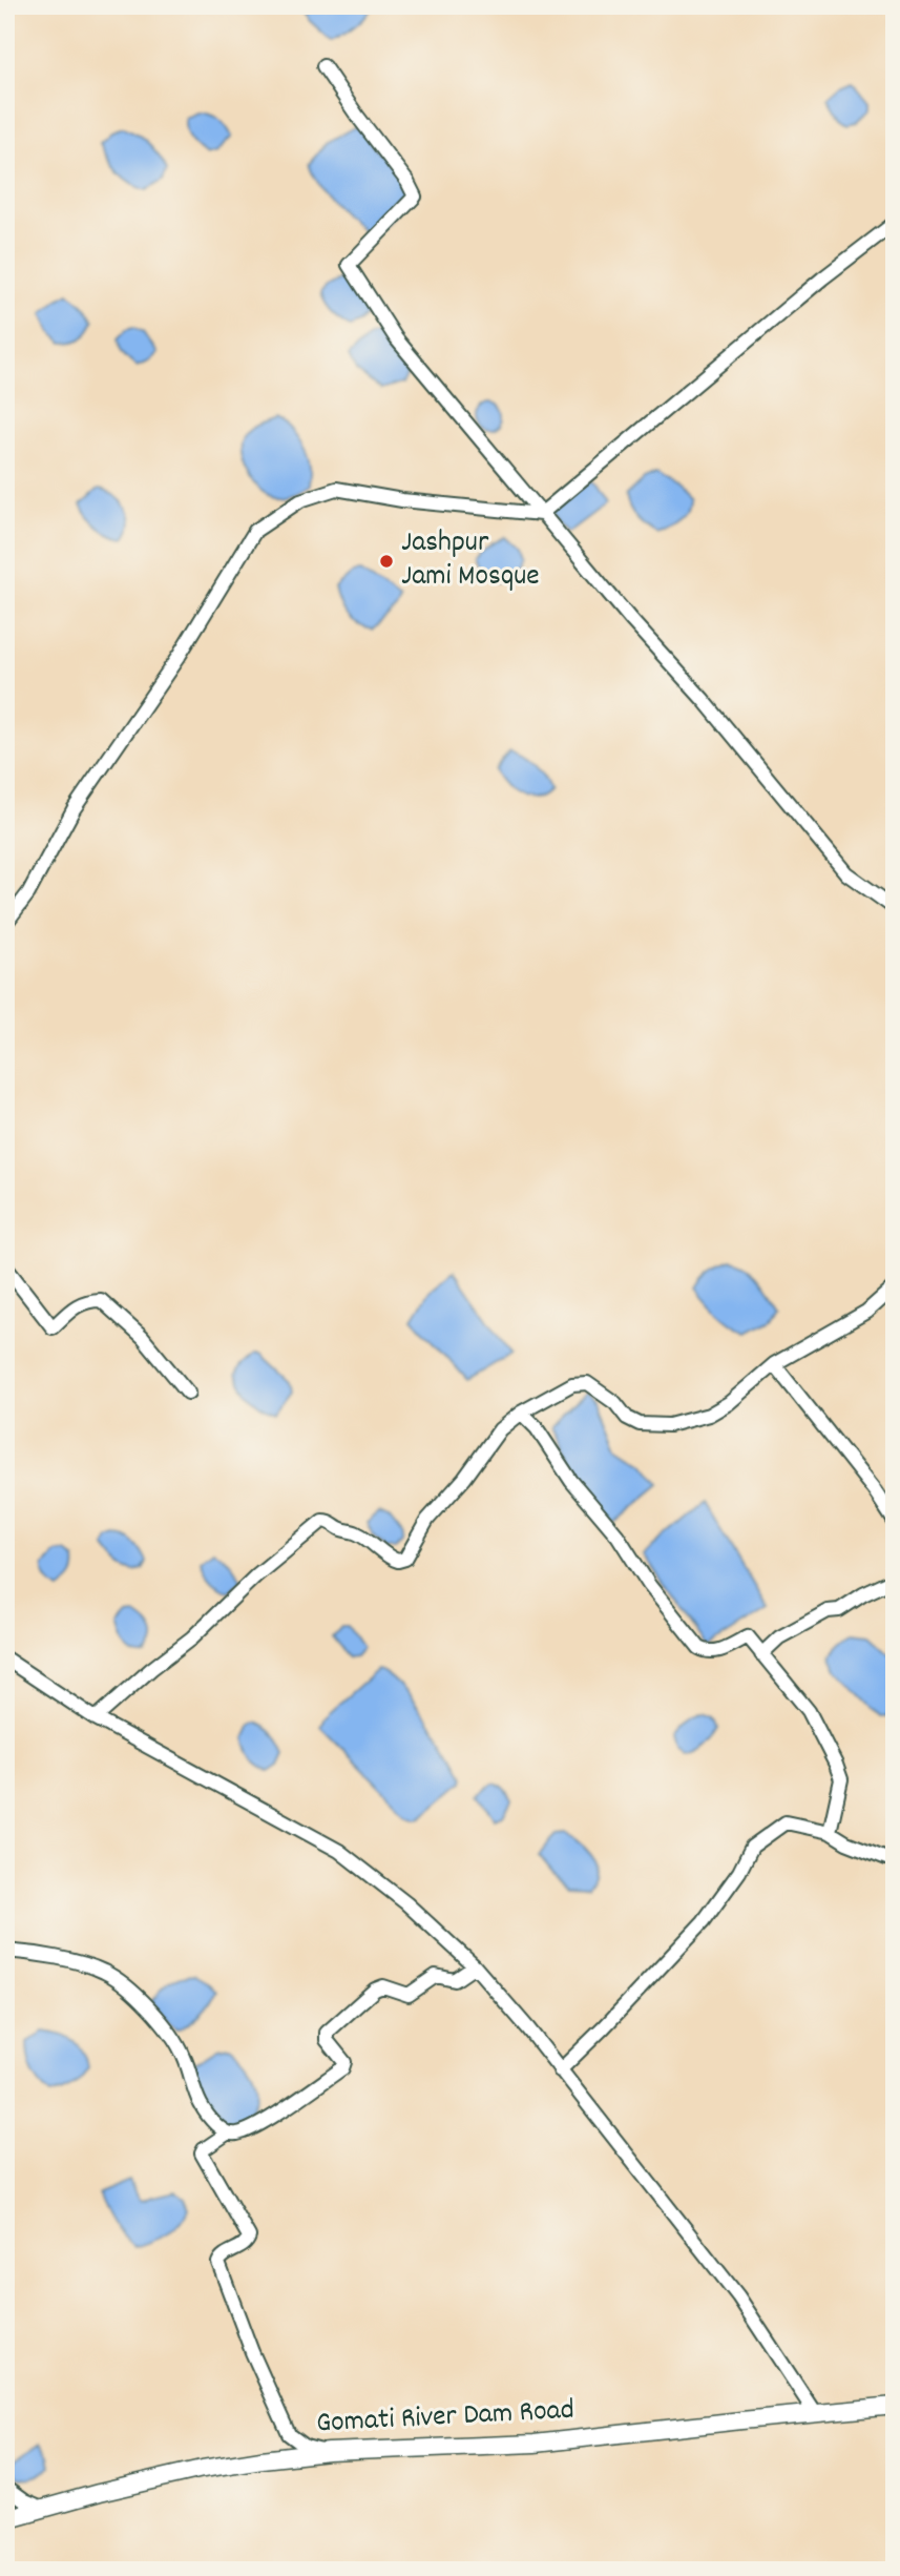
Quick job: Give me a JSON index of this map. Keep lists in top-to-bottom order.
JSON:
{
  "streets": {
    "main road": ["Gomati River Dam Road"]
  },
  "places": ["Jashpur Jami Mosque"]
}
